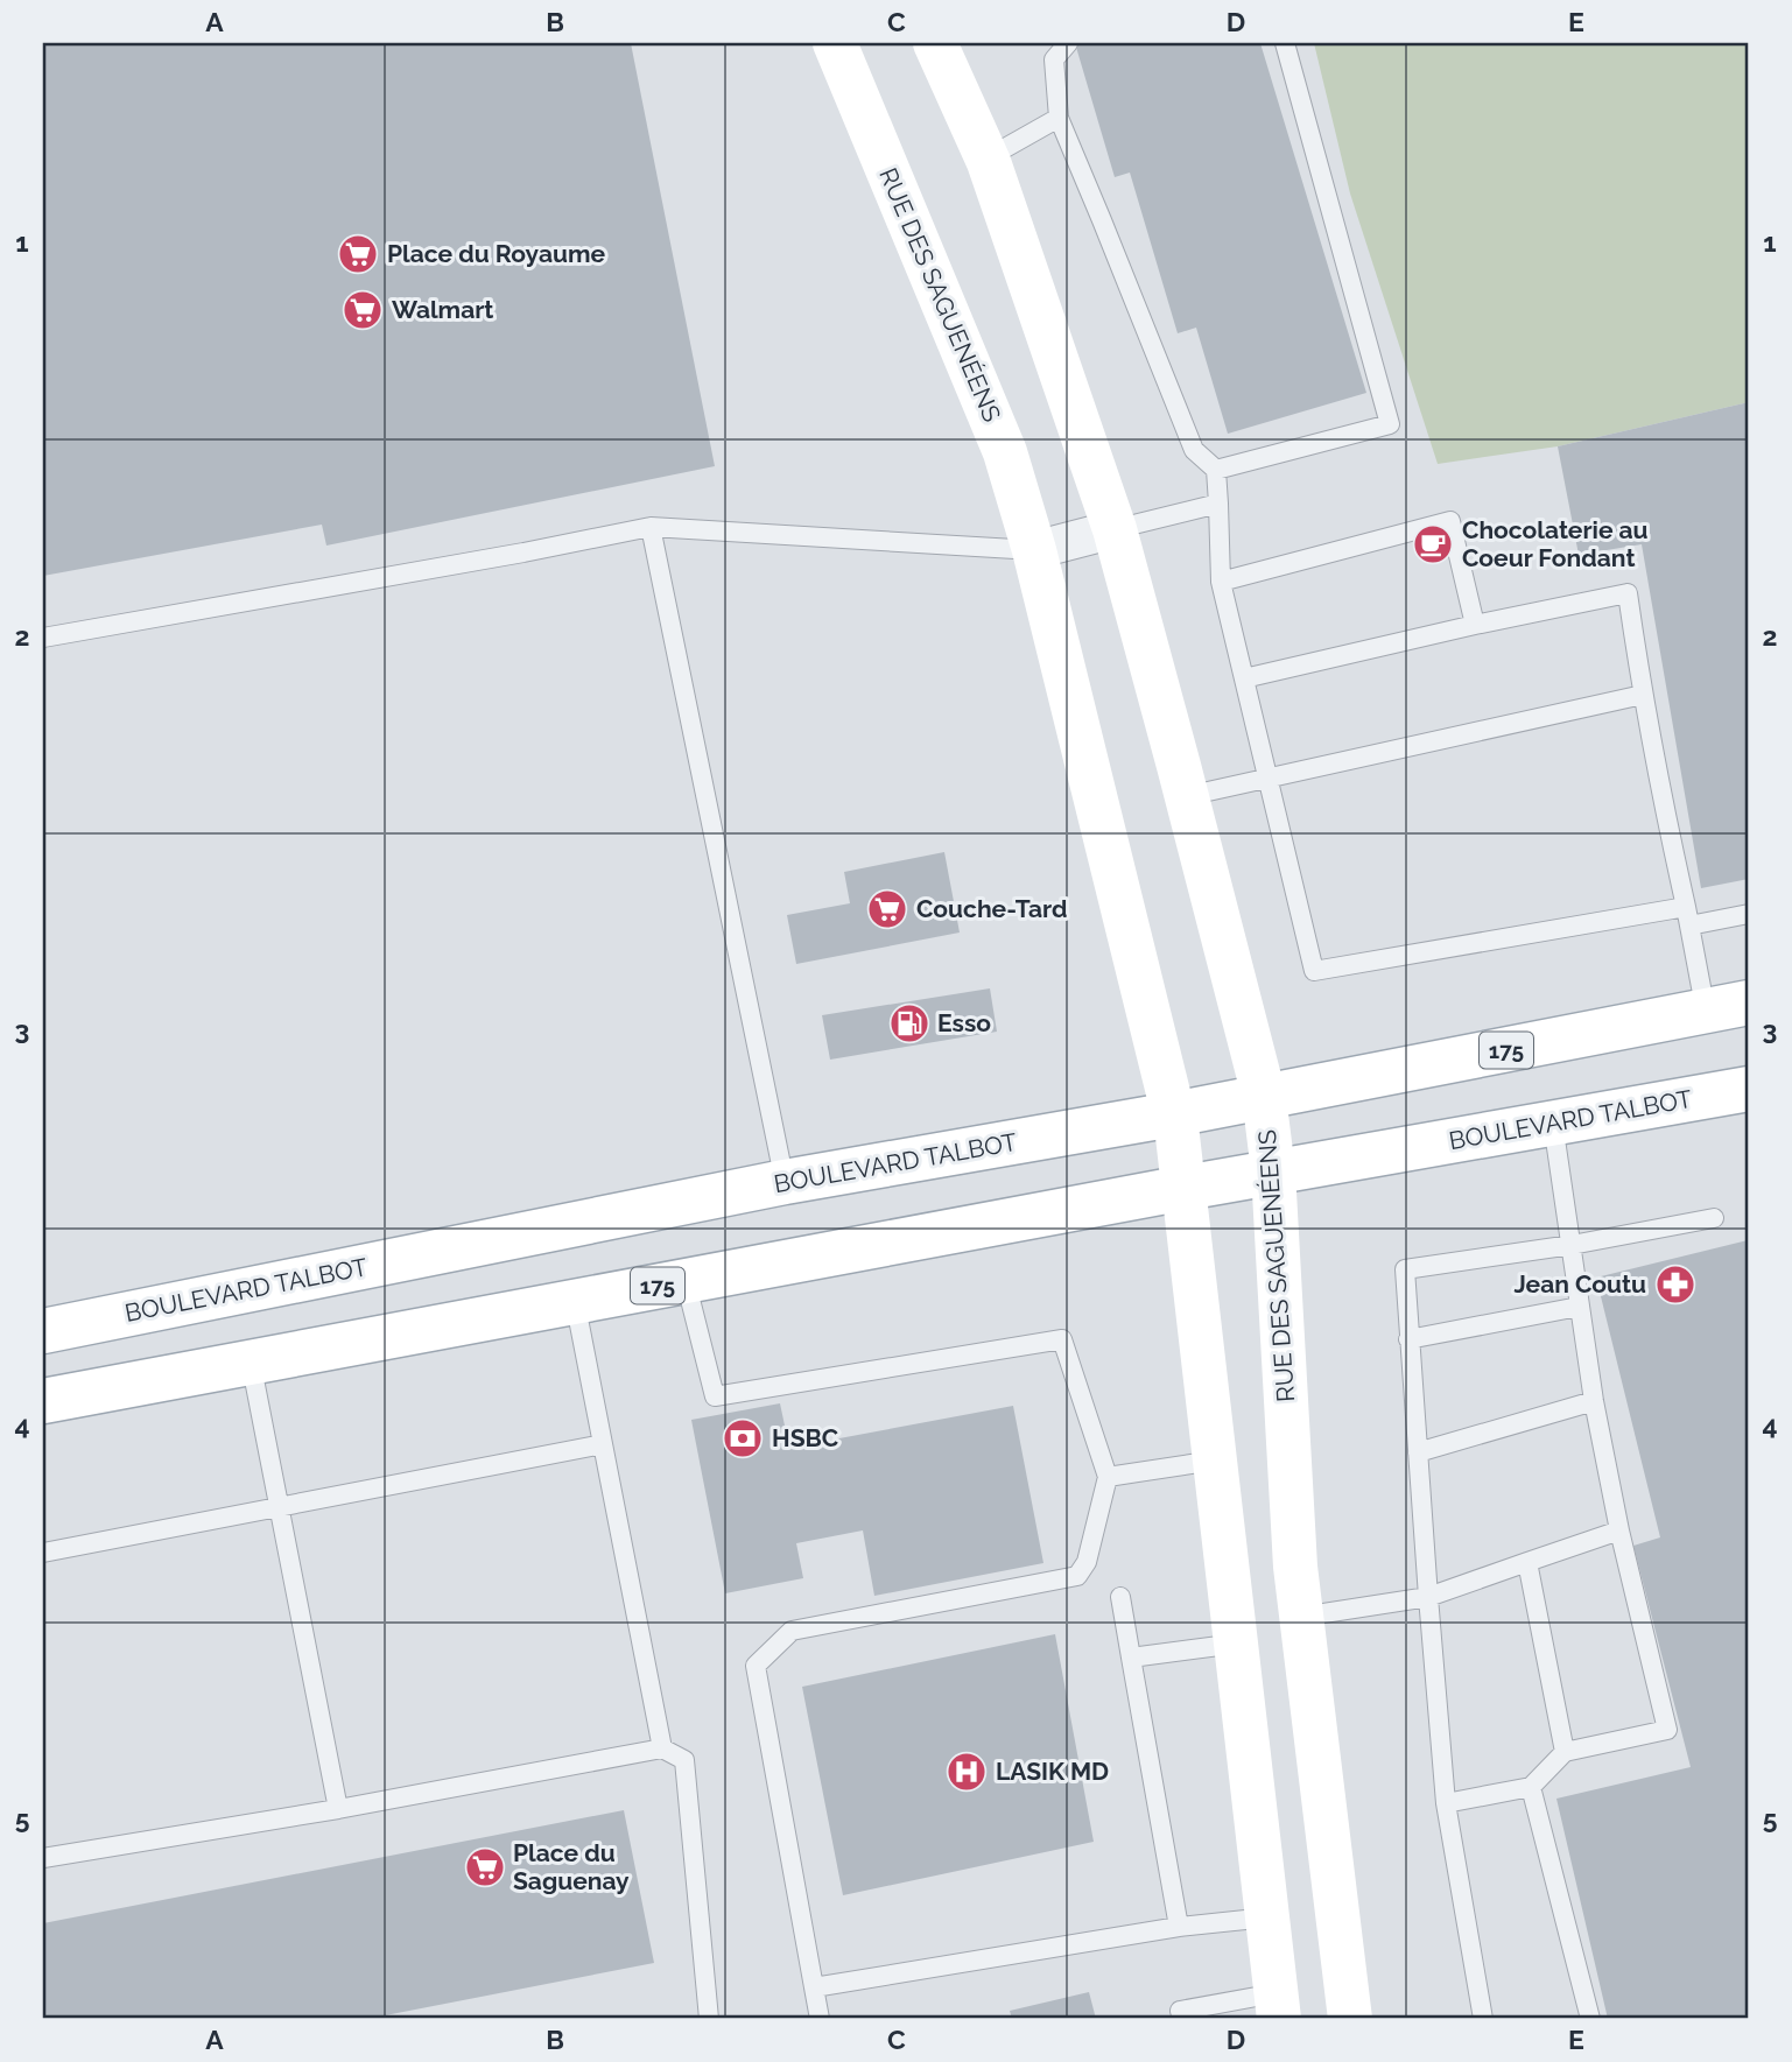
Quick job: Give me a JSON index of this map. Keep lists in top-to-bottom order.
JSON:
{
  "streets": {
    "street": ["RUE DES SAGUENÉENS", "175", "BOULEVARD TALBOT"]
  },
  "crossings": [
    ["RUE DES SAGUENÉENS", "BOULEVARD TALBOT"]
  ],
  "places": {
    "supermarket": [
      "Place du Royaume",
      "Walmart",
      "Couche-Tard",
      "Place du Saguenay"
    ],
    "cafe": ["Chocolaterie au Coeur Fondant"],
    "fuel station": ["Esso"],
    "pharmacy": ["Jean Coutu"],
    "bank": ["HSBC"],
    "hospital": ["LASIK MD"]
  },
  "grid": {
    "columns": [
      "A",
      "B",
      "C",
      "D",
      "E"
    ],
    "rows": [
      "1",
      "2",
      "3",
      "4",
      "5"
    ]
  }
}
